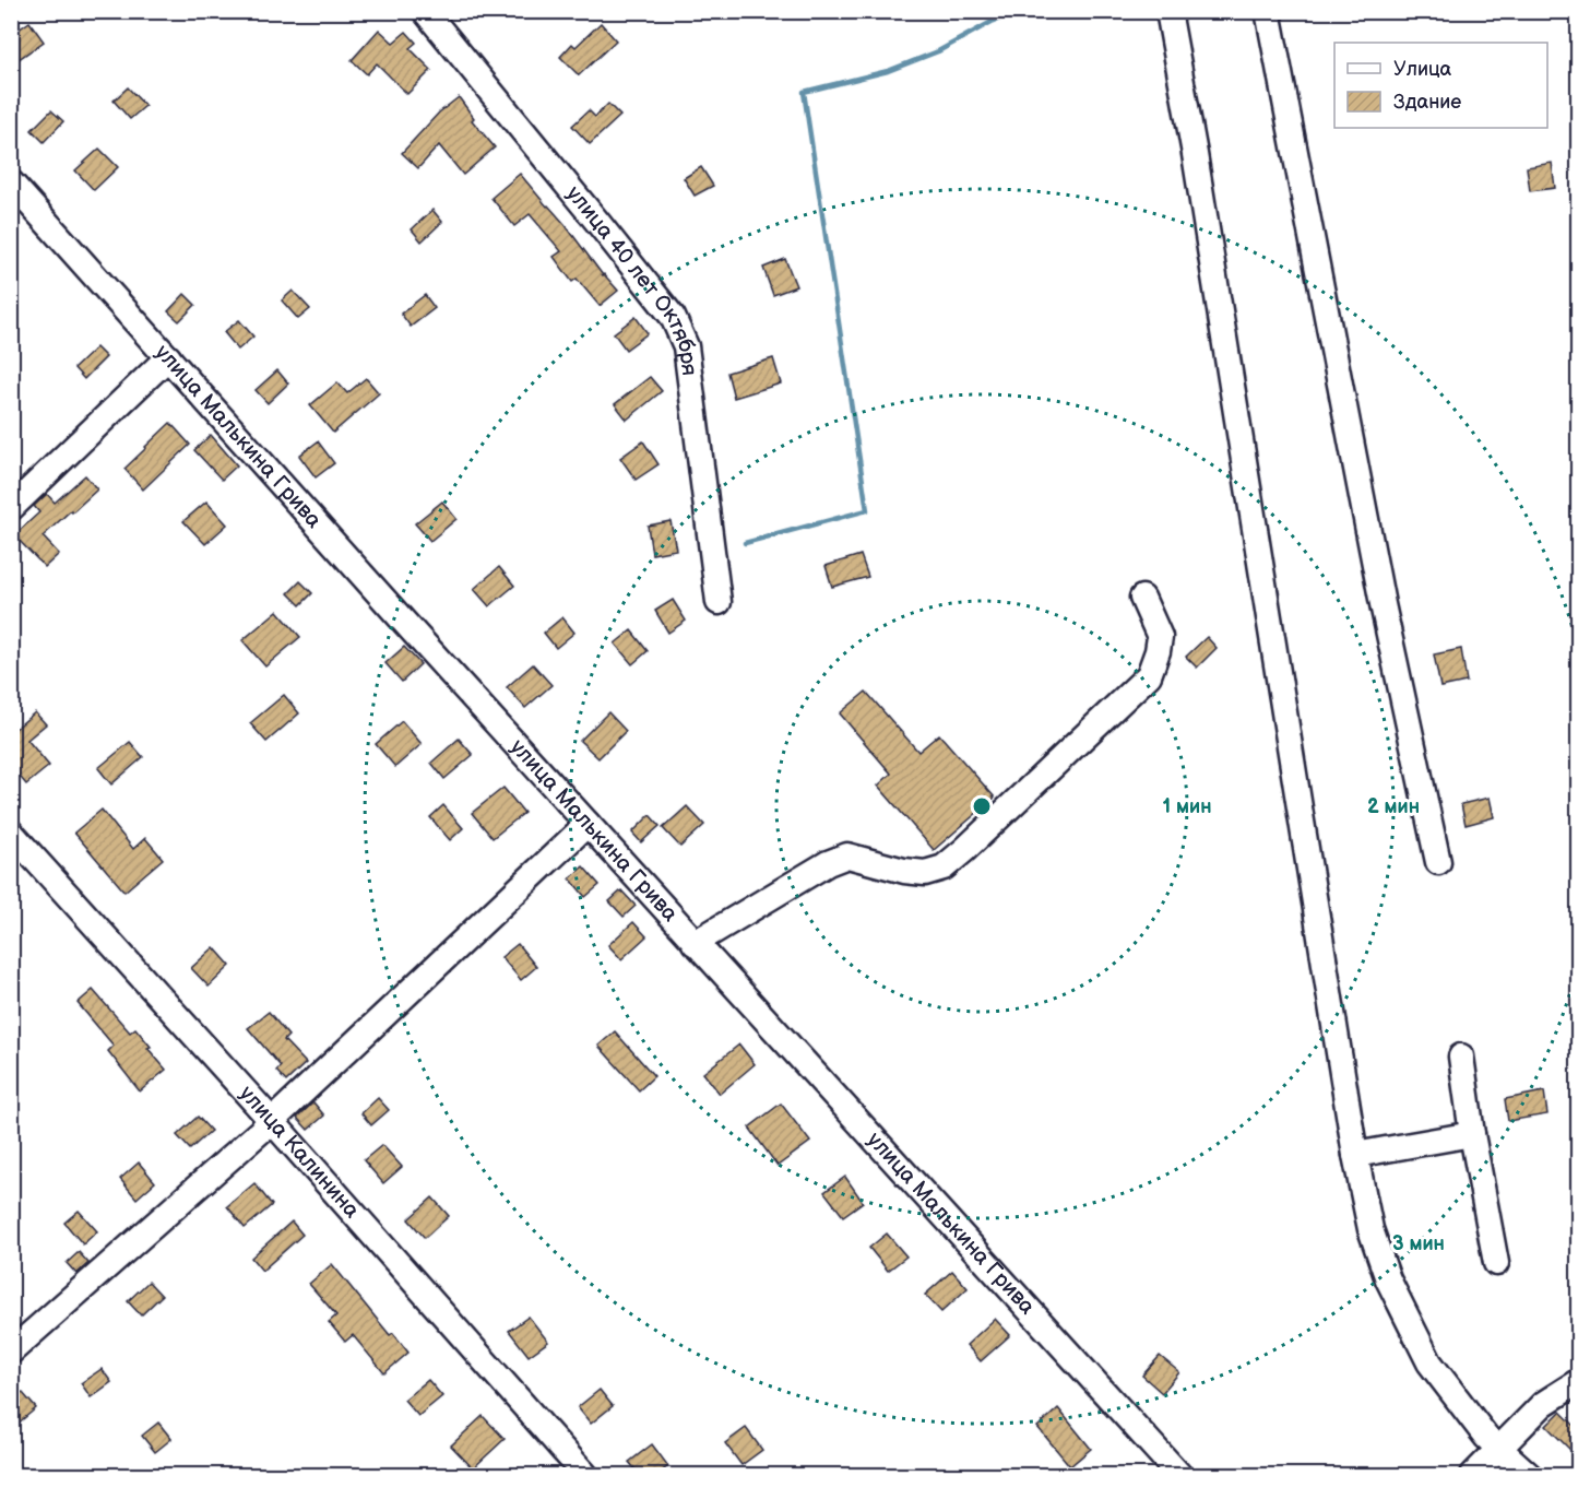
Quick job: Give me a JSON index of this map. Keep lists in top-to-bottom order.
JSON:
{
  "streets": {
    "street": ["улица 40 лет Октября", "улица Малькина Грива", "улица Калинина"]
  },
  "legend": ["Улица", "Здание"],
  "rings": ["1 мин", "2 мин", "3 мин"]
}
